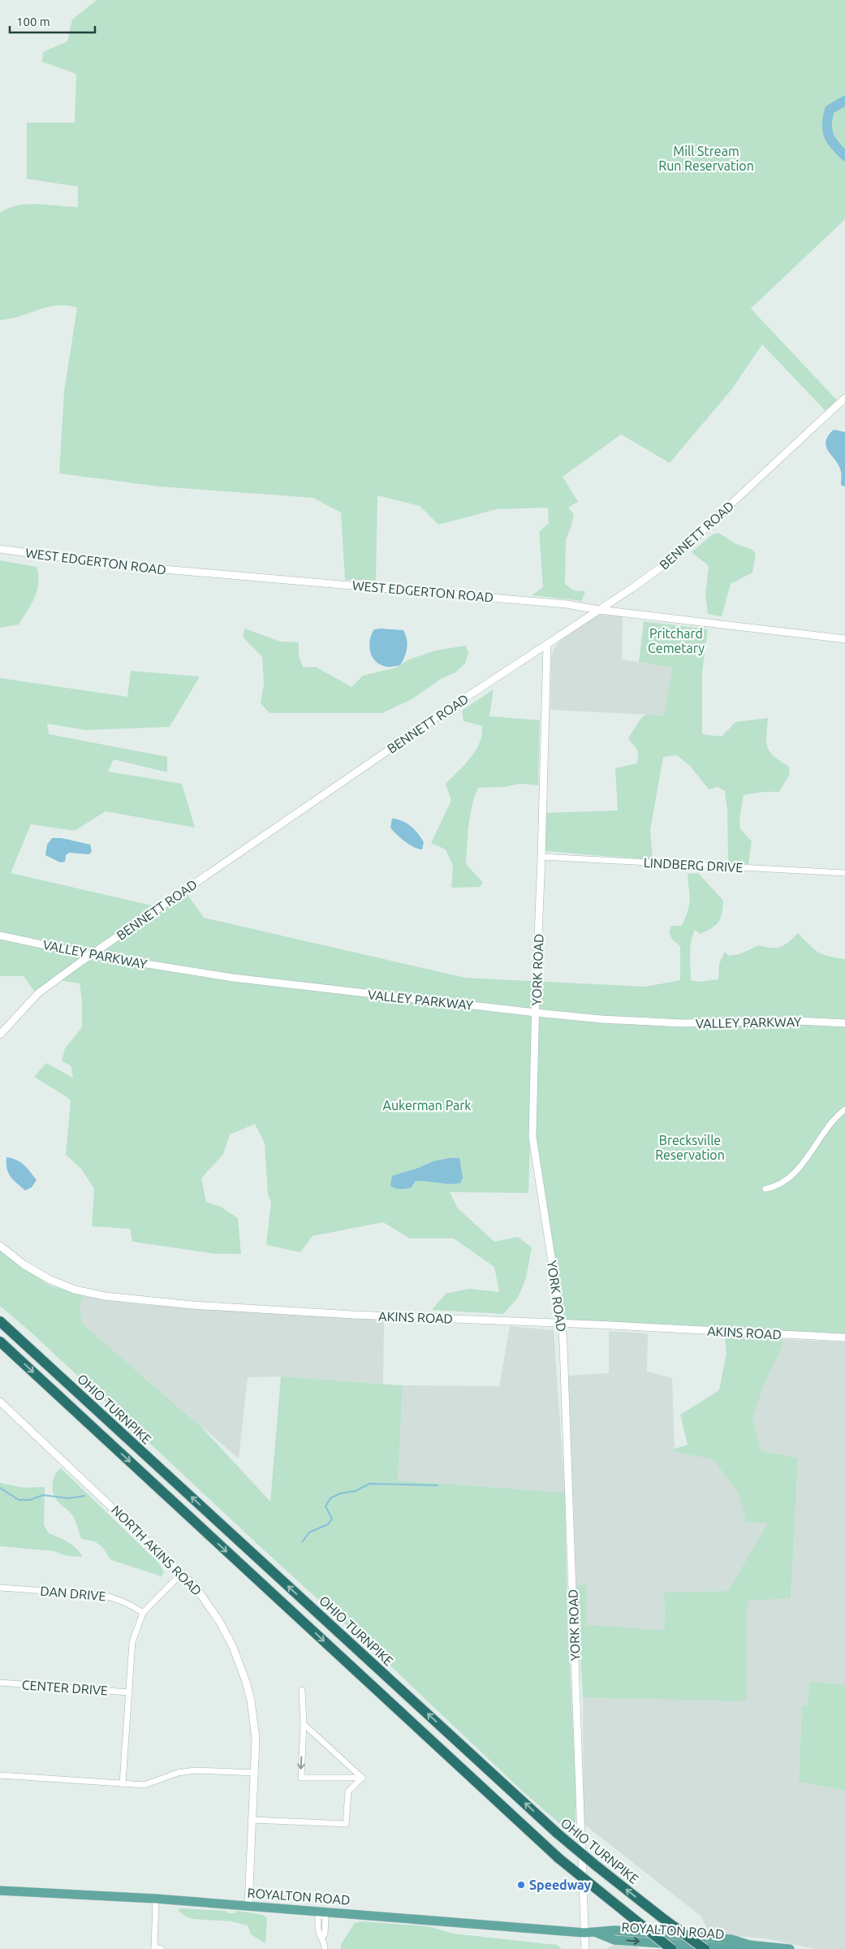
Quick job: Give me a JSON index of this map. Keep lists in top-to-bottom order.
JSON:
{
  "streets": {
    "highway": ["OHIO TURNPIKE"],
    "main road": ["ROYALTON ROAD"],
    "street": [
      "BENNETT ROAD",
      "WEST EDGERTON ROAD",
      "LINDBERG DRIVE",
      "VALLEY PARKWAY",
      "YORK ROAD",
      "AKINS ROAD",
      "NORTH AKINS ROAD",
      "DAN DRIVE",
      "CENTER DRIVE"
    ]
  },
  "crossings": [
    ["BENNETT ROAD", "WEST EDGERTON ROAD"],
    ["BENNETT ROAD", "VALLEY PARKWAY"],
    ["BENNETT ROAD", "YORK ROAD"],
    ["LINDBERG DRIVE", "YORK ROAD"],
    ["VALLEY PARKWAY", "YORK ROAD"],
    ["YORK ROAD", "AKINS ROAD"],
    ["YORK ROAD", "ROYALTON ROAD"],
    ["NORTH AKINS ROAD", "ROYALTON ROAD"]
  ],
  "parks": [
    "Mill Stream Run Reservation",
    "Pritchard Cemetary",
    "Aukerman Park",
    "Brecksville Reservation"
  ],
  "places": ["Speedway"],
  "scale_bar": "100 m"
}
